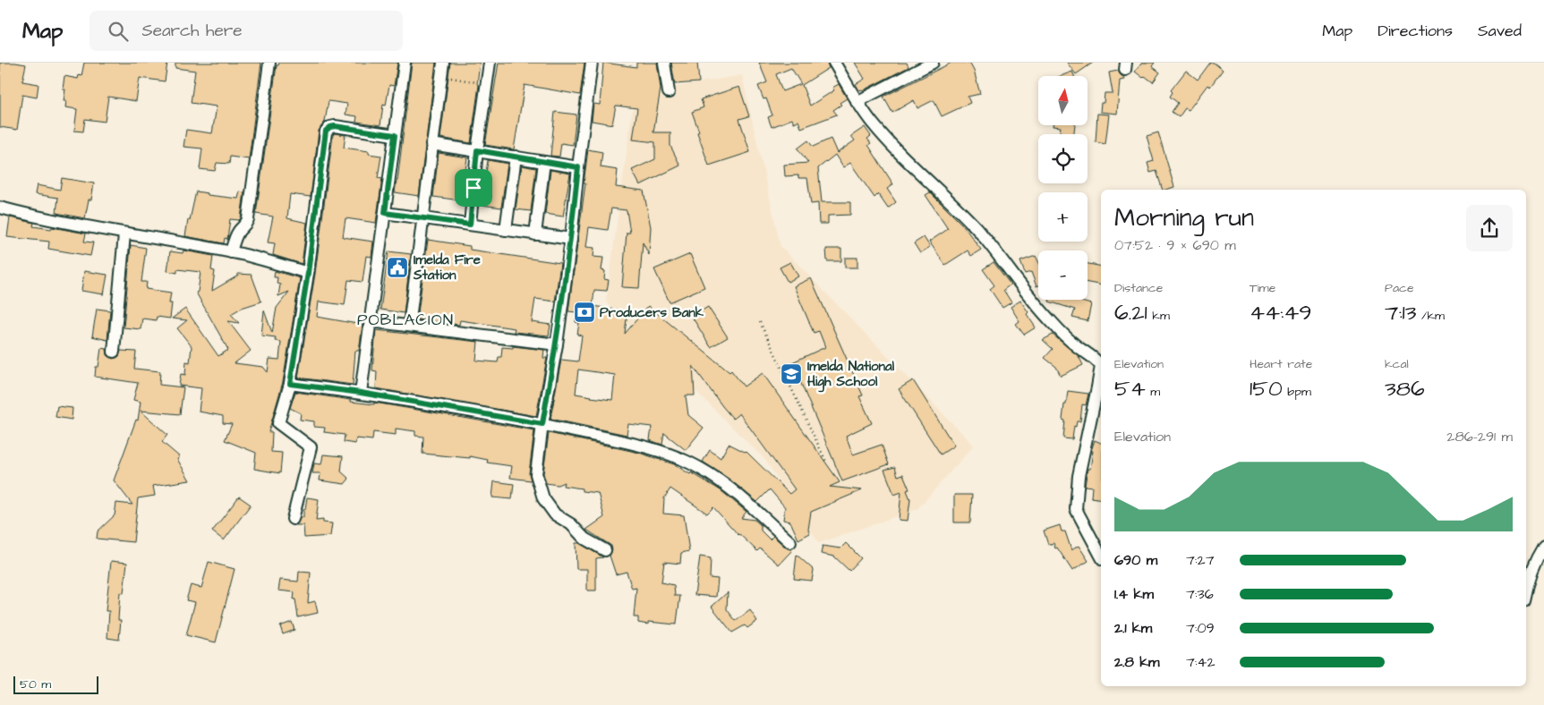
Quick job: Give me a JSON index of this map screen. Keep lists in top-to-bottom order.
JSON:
{
  "districts": ["POBLACION"],
  "places": {
    "public building": ["Imelda Fire Station"],
    "bank": ["Producers Bank"],
    "school or university": ["Imelda National High School"]
  },
  "scale_bar": "50 m",
  "north": "top",
  "page": {
    "header": "Map",
    "search": "Search here",
    "nav": ["Map", "Directions", "Saved"],
    "map_buttons": ["+", "−"],
    "heading": ["Morning run", "07:52 · 9 × 690 m"],
    "stats": [
      ["Distance", "6.21 km"],
      ["Time", "44:49"],
      ["Pace", "7:13 /km"],
      ["Elevation", "54 m"],
      ["Heart rate", "150 bpm"],
      ["kcal", "386"]
    ],
    "chart": ["Elevation", "286–291 m"],
    "list": [
      {
        "name": "690 m",
        "note": "7:27"
      },
      {
        "name": "1.4 km",
        "note": "7:36"
      },
      {
        "name": "2.1 km",
        "note": "7:09"
      },
      {
        "name": "2.8 km",
        "note": "7:42"
      }
    ],
    "scale": "50 m"
  }
}
